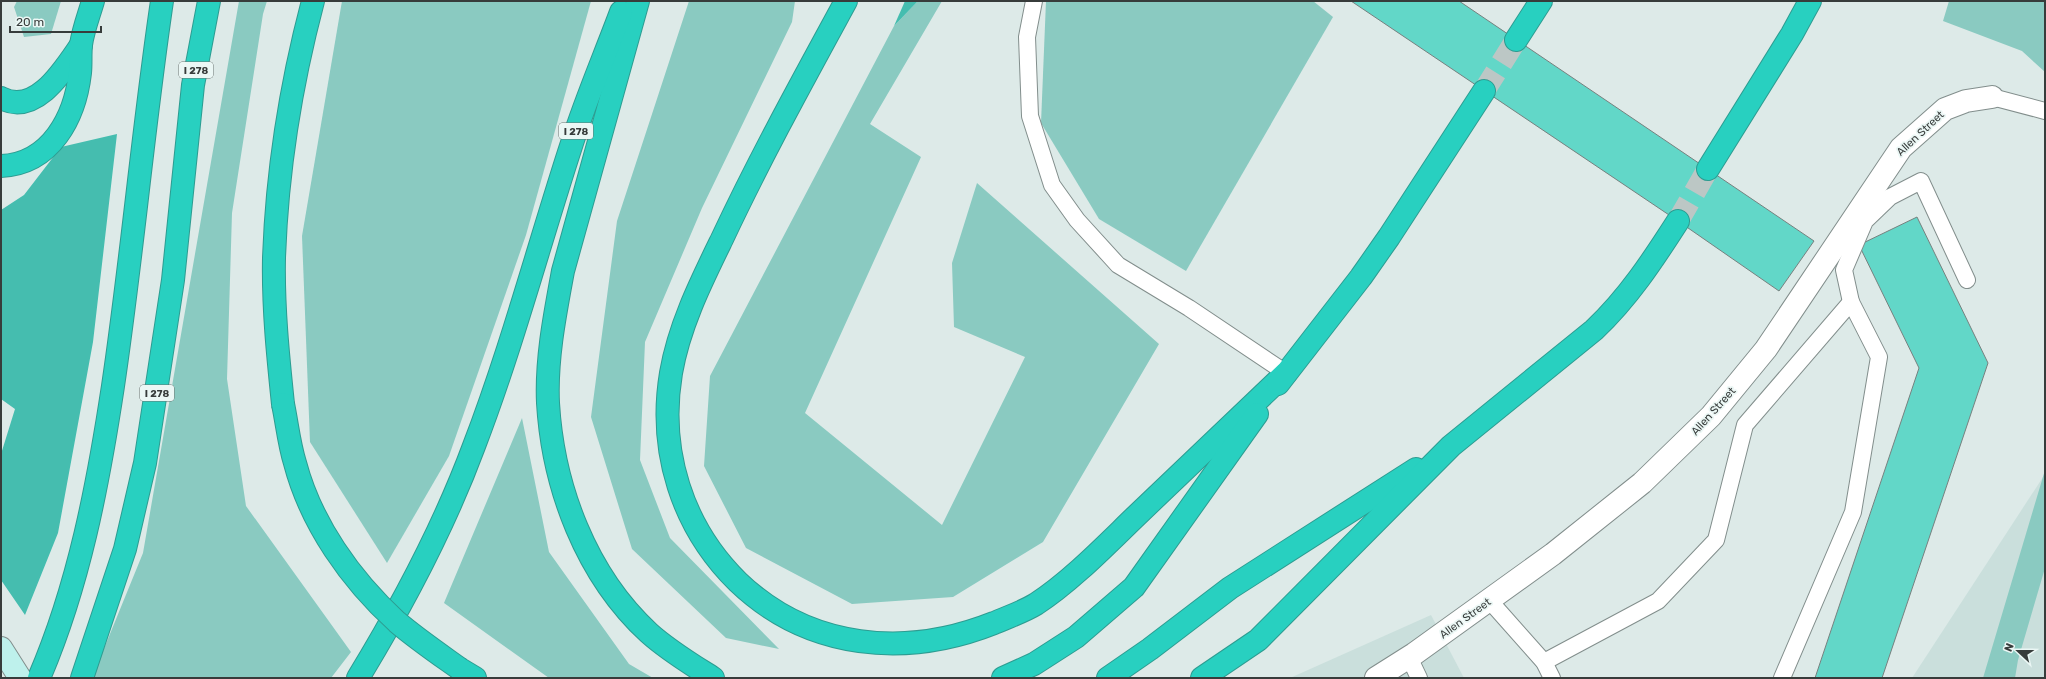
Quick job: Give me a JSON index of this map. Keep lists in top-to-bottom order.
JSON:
{
  "streets": {
    "highway": ["I 278"],
    "street": ["Allen Street"]
  },
  "scale_bar": "20 m",
  "north": "left"
}
